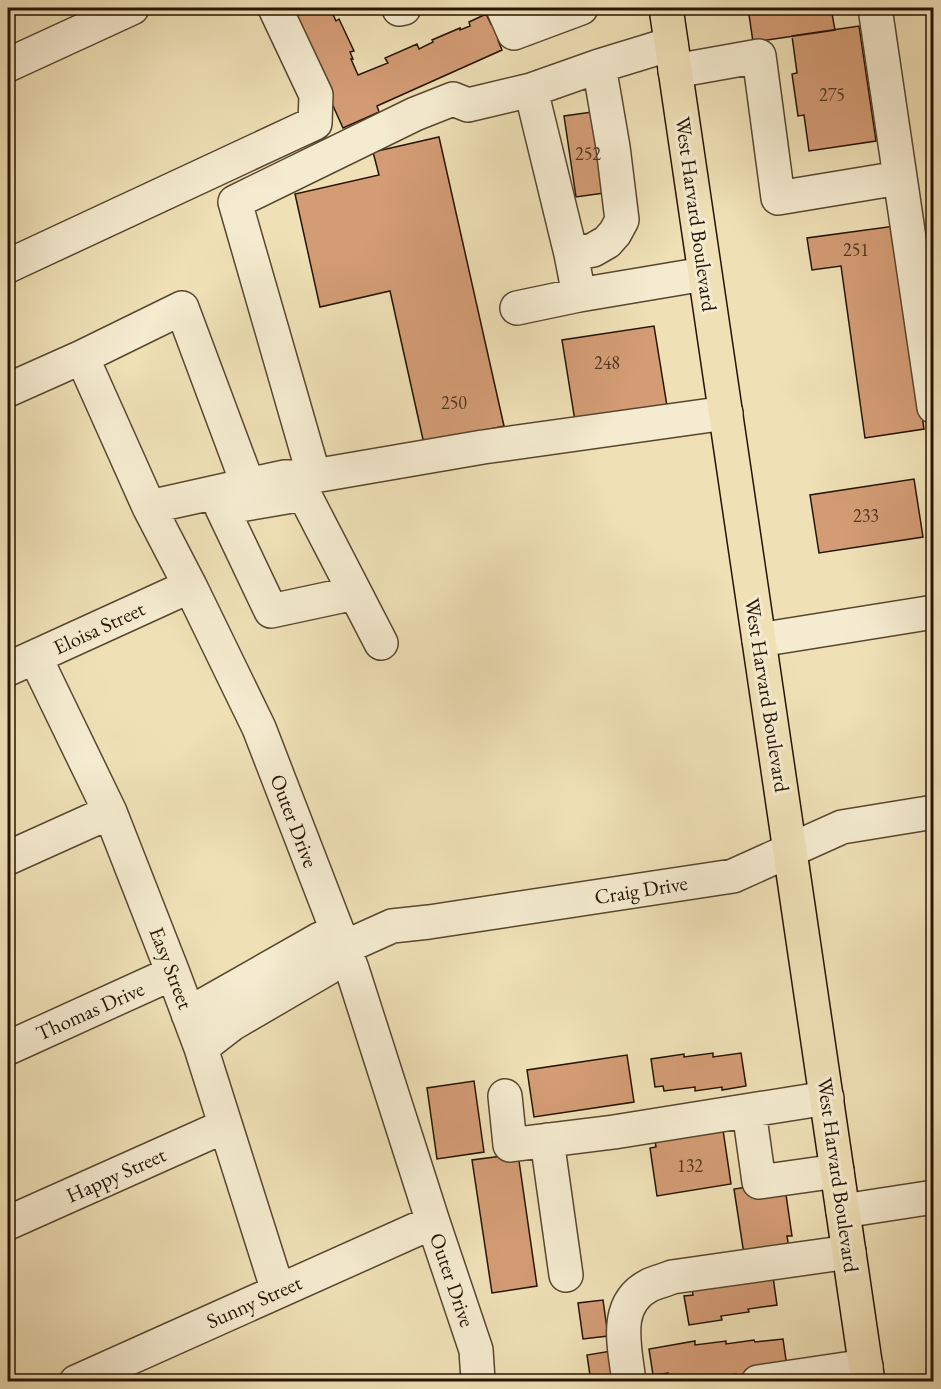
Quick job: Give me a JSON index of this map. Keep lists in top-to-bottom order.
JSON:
{
  "streets": {
    "main road": ["West Harvard Boulevard"],
    "street": [
      "Eloisa Street",
      "Outer Drive",
      "Craig Drive",
      "Easy Street",
      "Thomas Drive",
      "Happy Street",
      "Sunny Street"
    ]
  },
  "crossings": [
    ["West Harvard Boulevard", "Craig Drive"],
    ["Eloisa Street", "Outer Drive"],
    ["Eloisa Street", "Easy Street"],
    ["Outer Drive", "Craig Drive"],
    ["Outer Drive", "Sunny Street"],
    ["Craig Drive", "Easy Street"],
    ["Easy Street", "Thomas Drive"],
    ["Easy Street", "Happy Street"],
    ["Easy Street", "Sunny Street"]
  ],
  "house_numbers": [
    "275",
    "252",
    "251",
    "248",
    "250",
    "233",
    "132"
  ]
}
